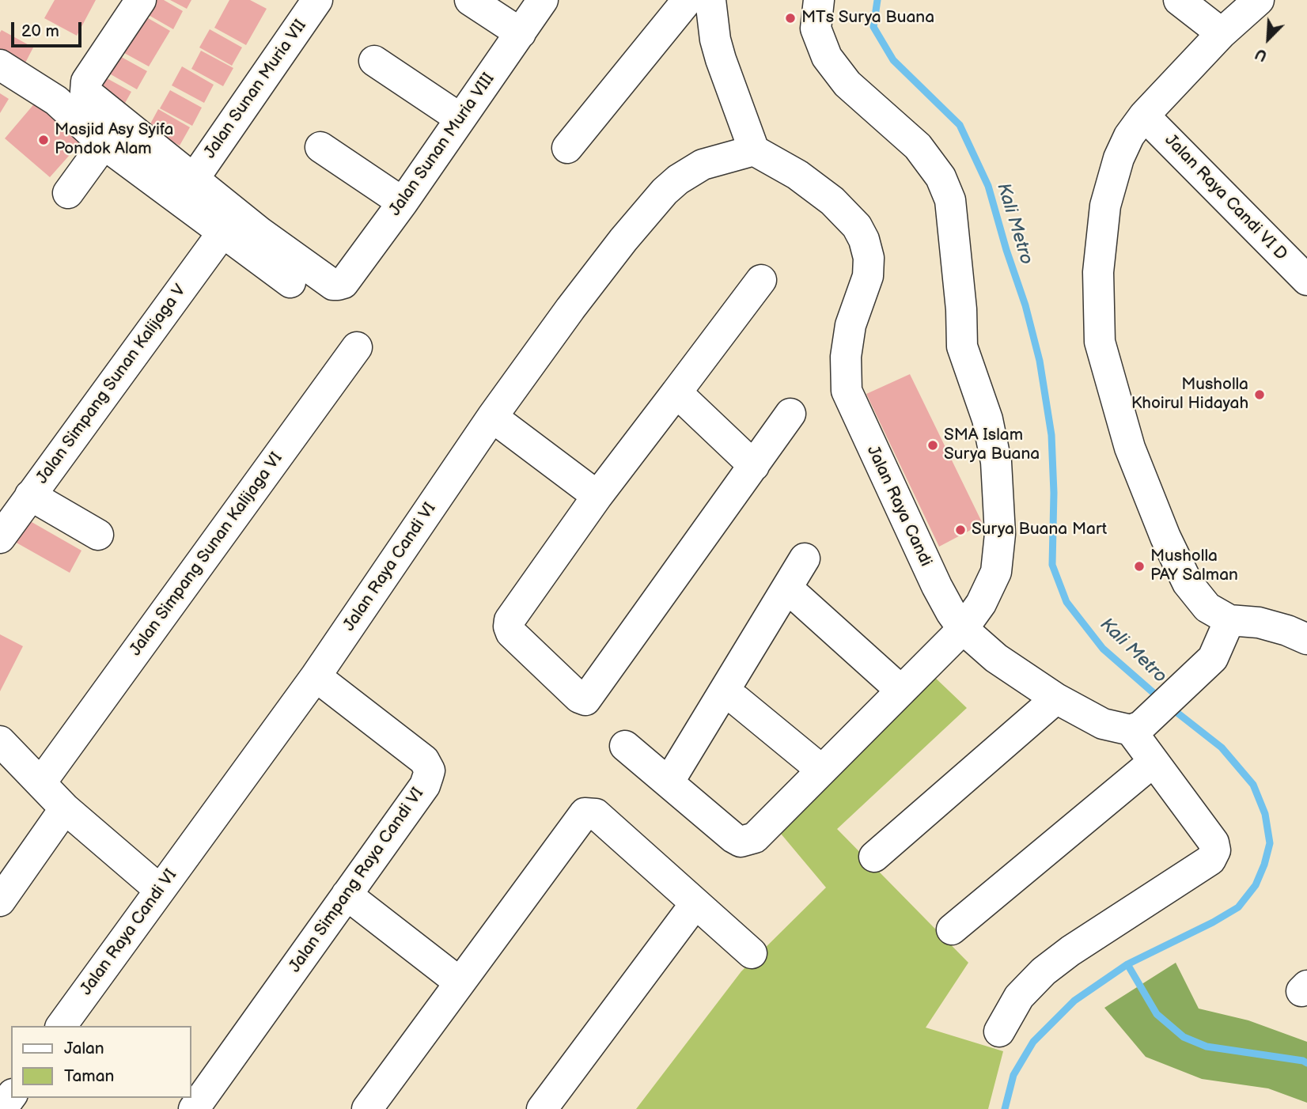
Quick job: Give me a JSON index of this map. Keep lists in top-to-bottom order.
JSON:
{
  "streets": {
    "street": [
      "Jalan Sunan Muria VII",
      "Jalan Sunan Muria VIII",
      "Jalan Raya Candi VI D",
      "Jalan Simpang Sunan Kalijaga V",
      "Jalan Raya Candi",
      "Jalan Simpang Sunan Kalijaga VI",
      "Jalan Raya Candi VI",
      "Jalan Simpang Raya Candi VI"
    ]
  },
  "crossings": [
    ["Jalan Sunan Muria VII", "Jalan Sunan Muria VIII"],
    ["Jalan Raya Candi", "Jalan Raya Candi VI"],
    ["Jalan Raya Candi VI", "Jalan Simpang Raya Candi VI"]
  ],
  "water": ["Kali Metro"],
  "places": [
    "MTs Surya Buana",
    "Masjid Asy Syifa Pondok Alam",
    "Musholla Khoirul Hidayah",
    "SMA Islam Surya Buana",
    "Surya Buana Mart",
    "Musholla PAY Salman"
  ],
  "legend": ["Jalan", "Taman"],
  "scale_bar": "20 m",
  "north": "bottom left"
}
